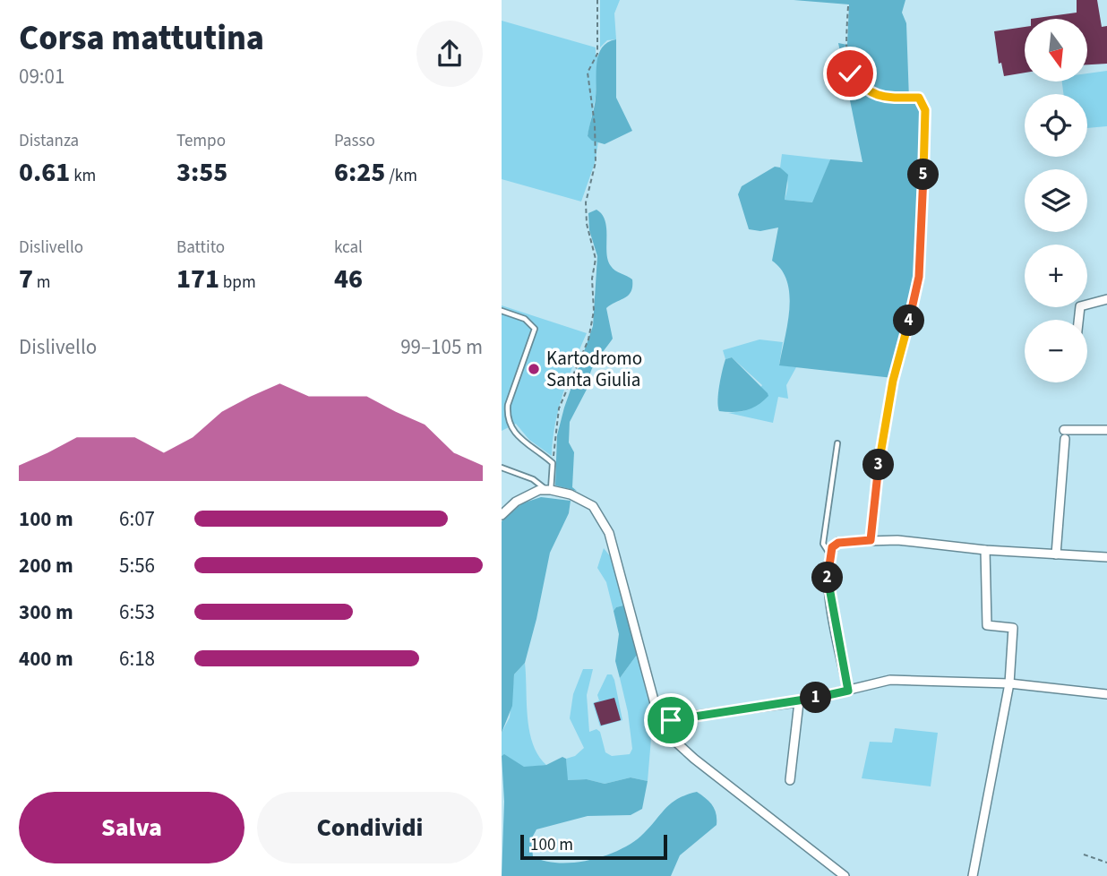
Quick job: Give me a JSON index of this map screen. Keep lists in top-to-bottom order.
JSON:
{
  "places": ["Kartodromo Santa Giulia"],
  "scale_bar": "100 m",
  "north": "bottom",
  "page": {
    "heading": ["Corsa mattutina", "09:01"],
    "map_buttons": ["+", "−"],
    "stats": [
      ["Distanza", "0.61 km"],
      ["Tempo", "3:55"],
      ["Passo", "6:25 /km"],
      ["Dislivello", "7 m"],
      ["Battito", "171 bpm"],
      ["kcal", "46"]
    ],
    "pins": [
      "5",
      "4",
      "3",
      "2",
      "1"
    ],
    "chart": ["Dislivello", "99–105 m"],
    "list": [
      {
        "name": "100 m",
        "note": "6:07"
      },
      {
        "name": "200 m",
        "note": "5:56"
      },
      {
        "name": "300 m",
        "note": "6:53"
      },
      {
        "name": "400 m",
        "note": "6:18"
      }
    ],
    "buttons": ["Salva", "Condividi"],
    "scale": "100 m"
  }
}
